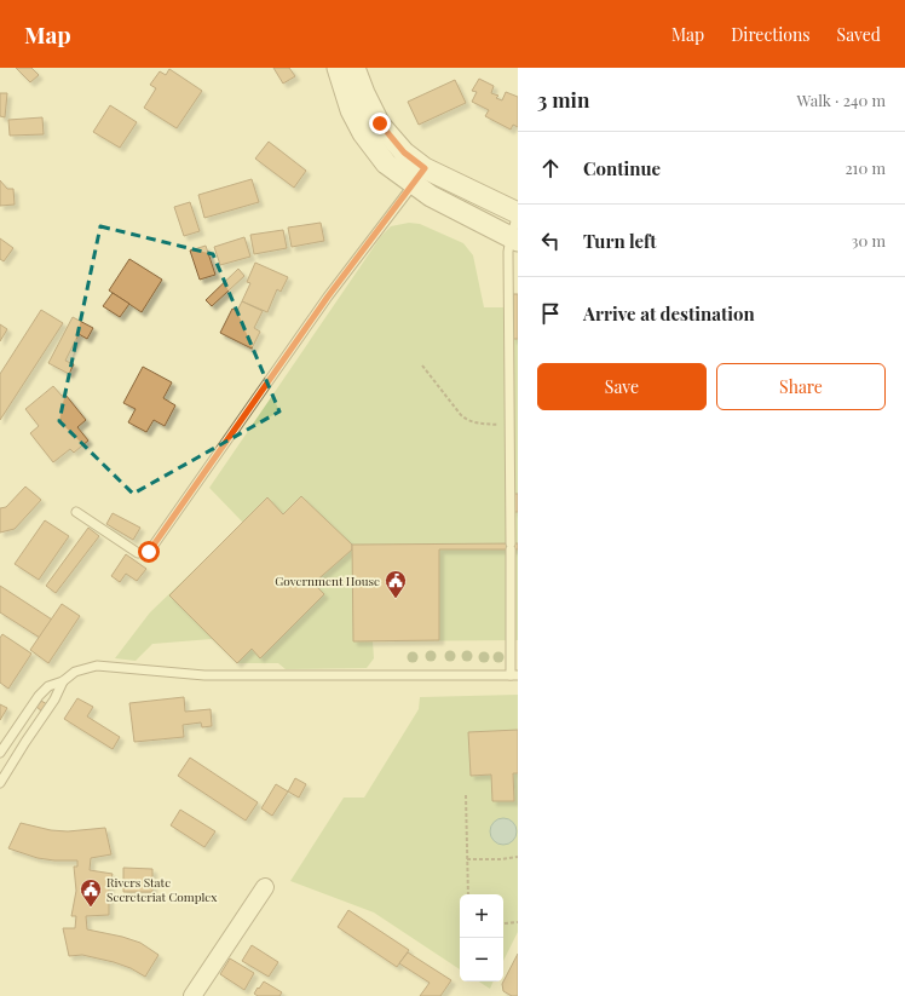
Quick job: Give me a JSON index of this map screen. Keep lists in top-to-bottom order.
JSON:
{
  "places": {
    "public building": ["Government House", "Rivers State Secreteriat Complex"]
  },
  "page": {
    "header": "Map",
    "nav": ["Map", "Directions", "Saved"],
    "heading": ["3 min", "Walk · 240 m"],
    "list": [
      ["Continue", "210 m"],
      ["Turn left", "30 m"],
      "Arrive at destination"
    ],
    "buttons": ["Save", "Share"],
    "map_buttons": ["+", "−"]
  }
}
